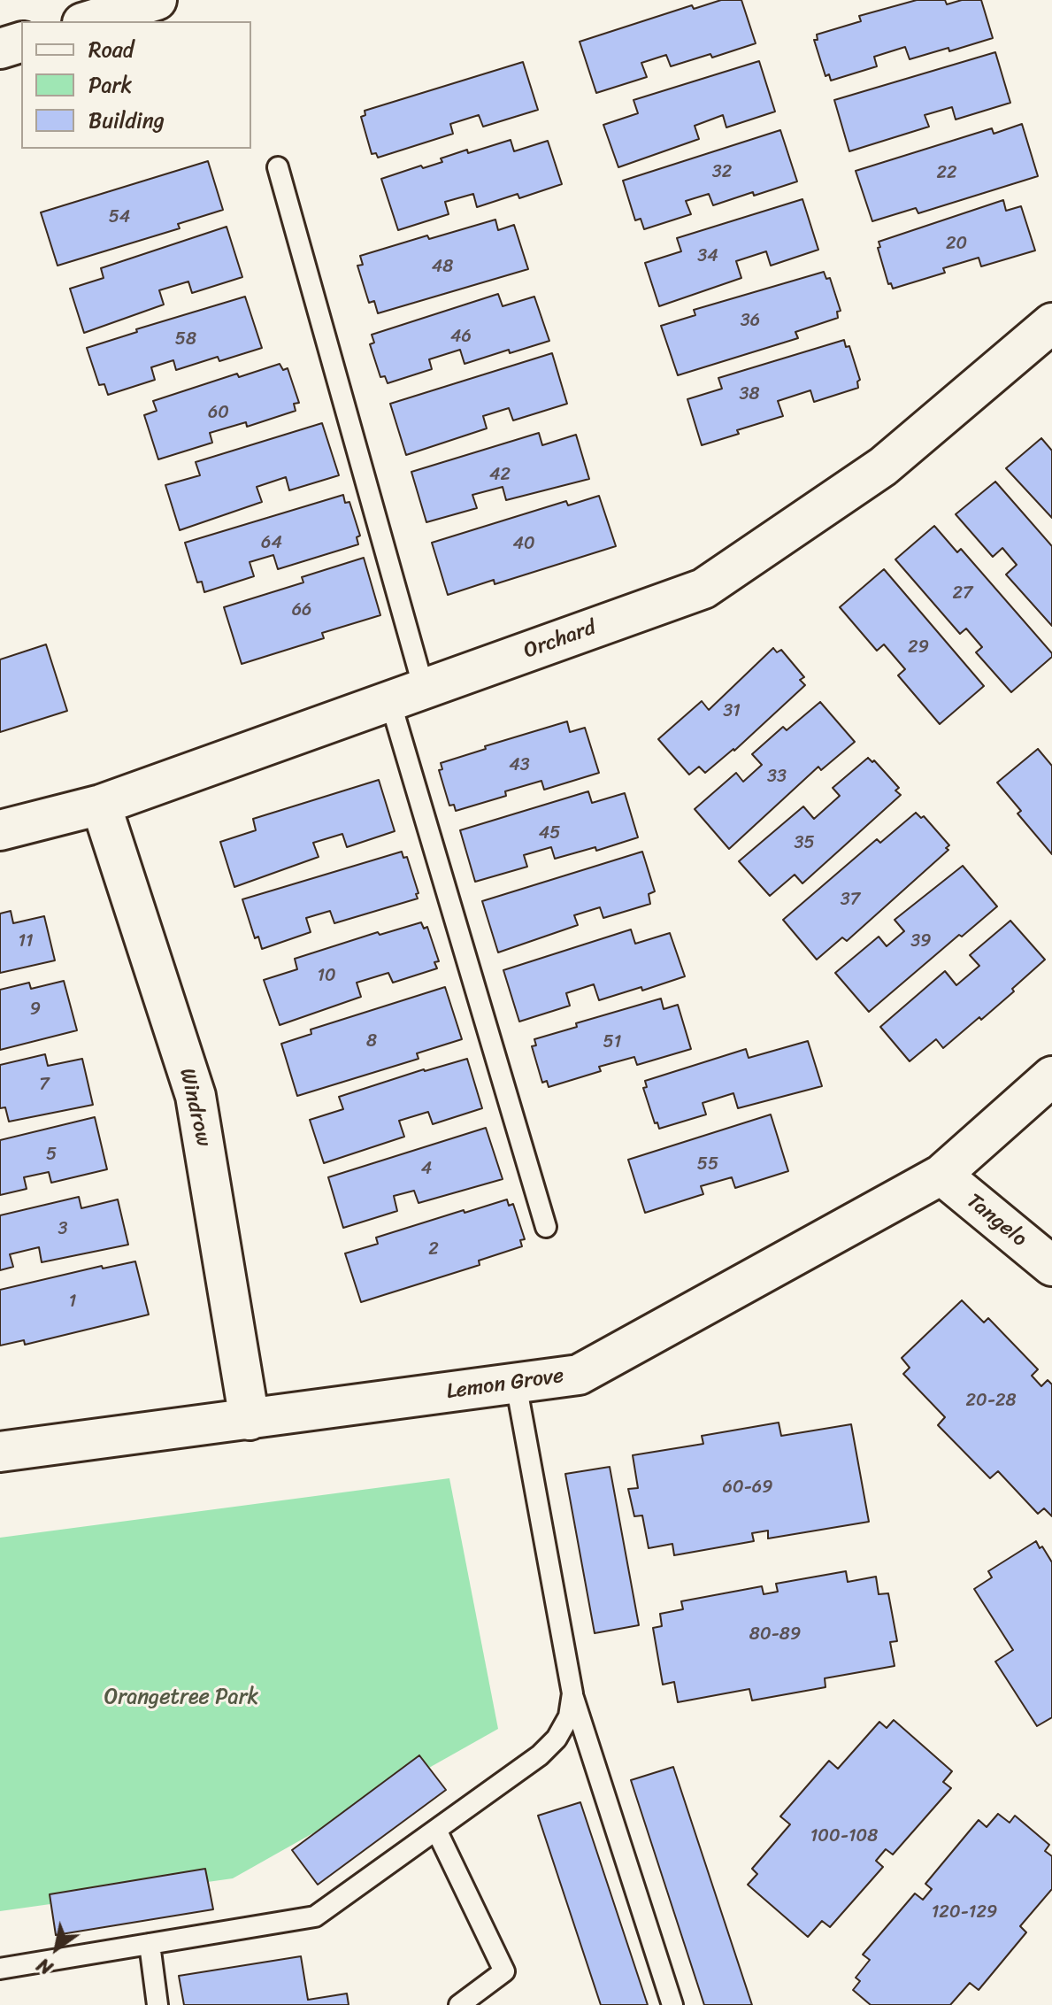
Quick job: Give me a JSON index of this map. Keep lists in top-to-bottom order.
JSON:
{
  "streets": {
    "street": [
      "Orchard",
      "Windrow",
      "Tangelo",
      "Lemon Grove"
    ]
  },
  "crossings": [
    ["Orchard", "Windrow"],
    ["Windrow", "Lemon Grove"],
    ["Tangelo", "Lemon Grove"]
  ],
  "parks": ["Orangetree Park"],
  "house_numbers": [
    "32",
    "22",
    "54",
    "20",
    "34",
    "48",
    "36",
    "46",
    "58",
    "38",
    "60",
    "42",
    "64",
    "40",
    "27",
    "66",
    "29",
    "31",
    "43",
    "33",
    "45",
    "35",
    "37",
    "11",
    "39",
    "10",
    "9",
    "8",
    "51",
    "7",
    "5",
    "55",
    "4",
    "3",
    "2",
    "1",
    "20-28",
    "60-69",
    "80-89",
    "100-108",
    "120-129"
  ],
  "legend": ["Road", "Park", "Building"],
  "north": "bottom left"
}
